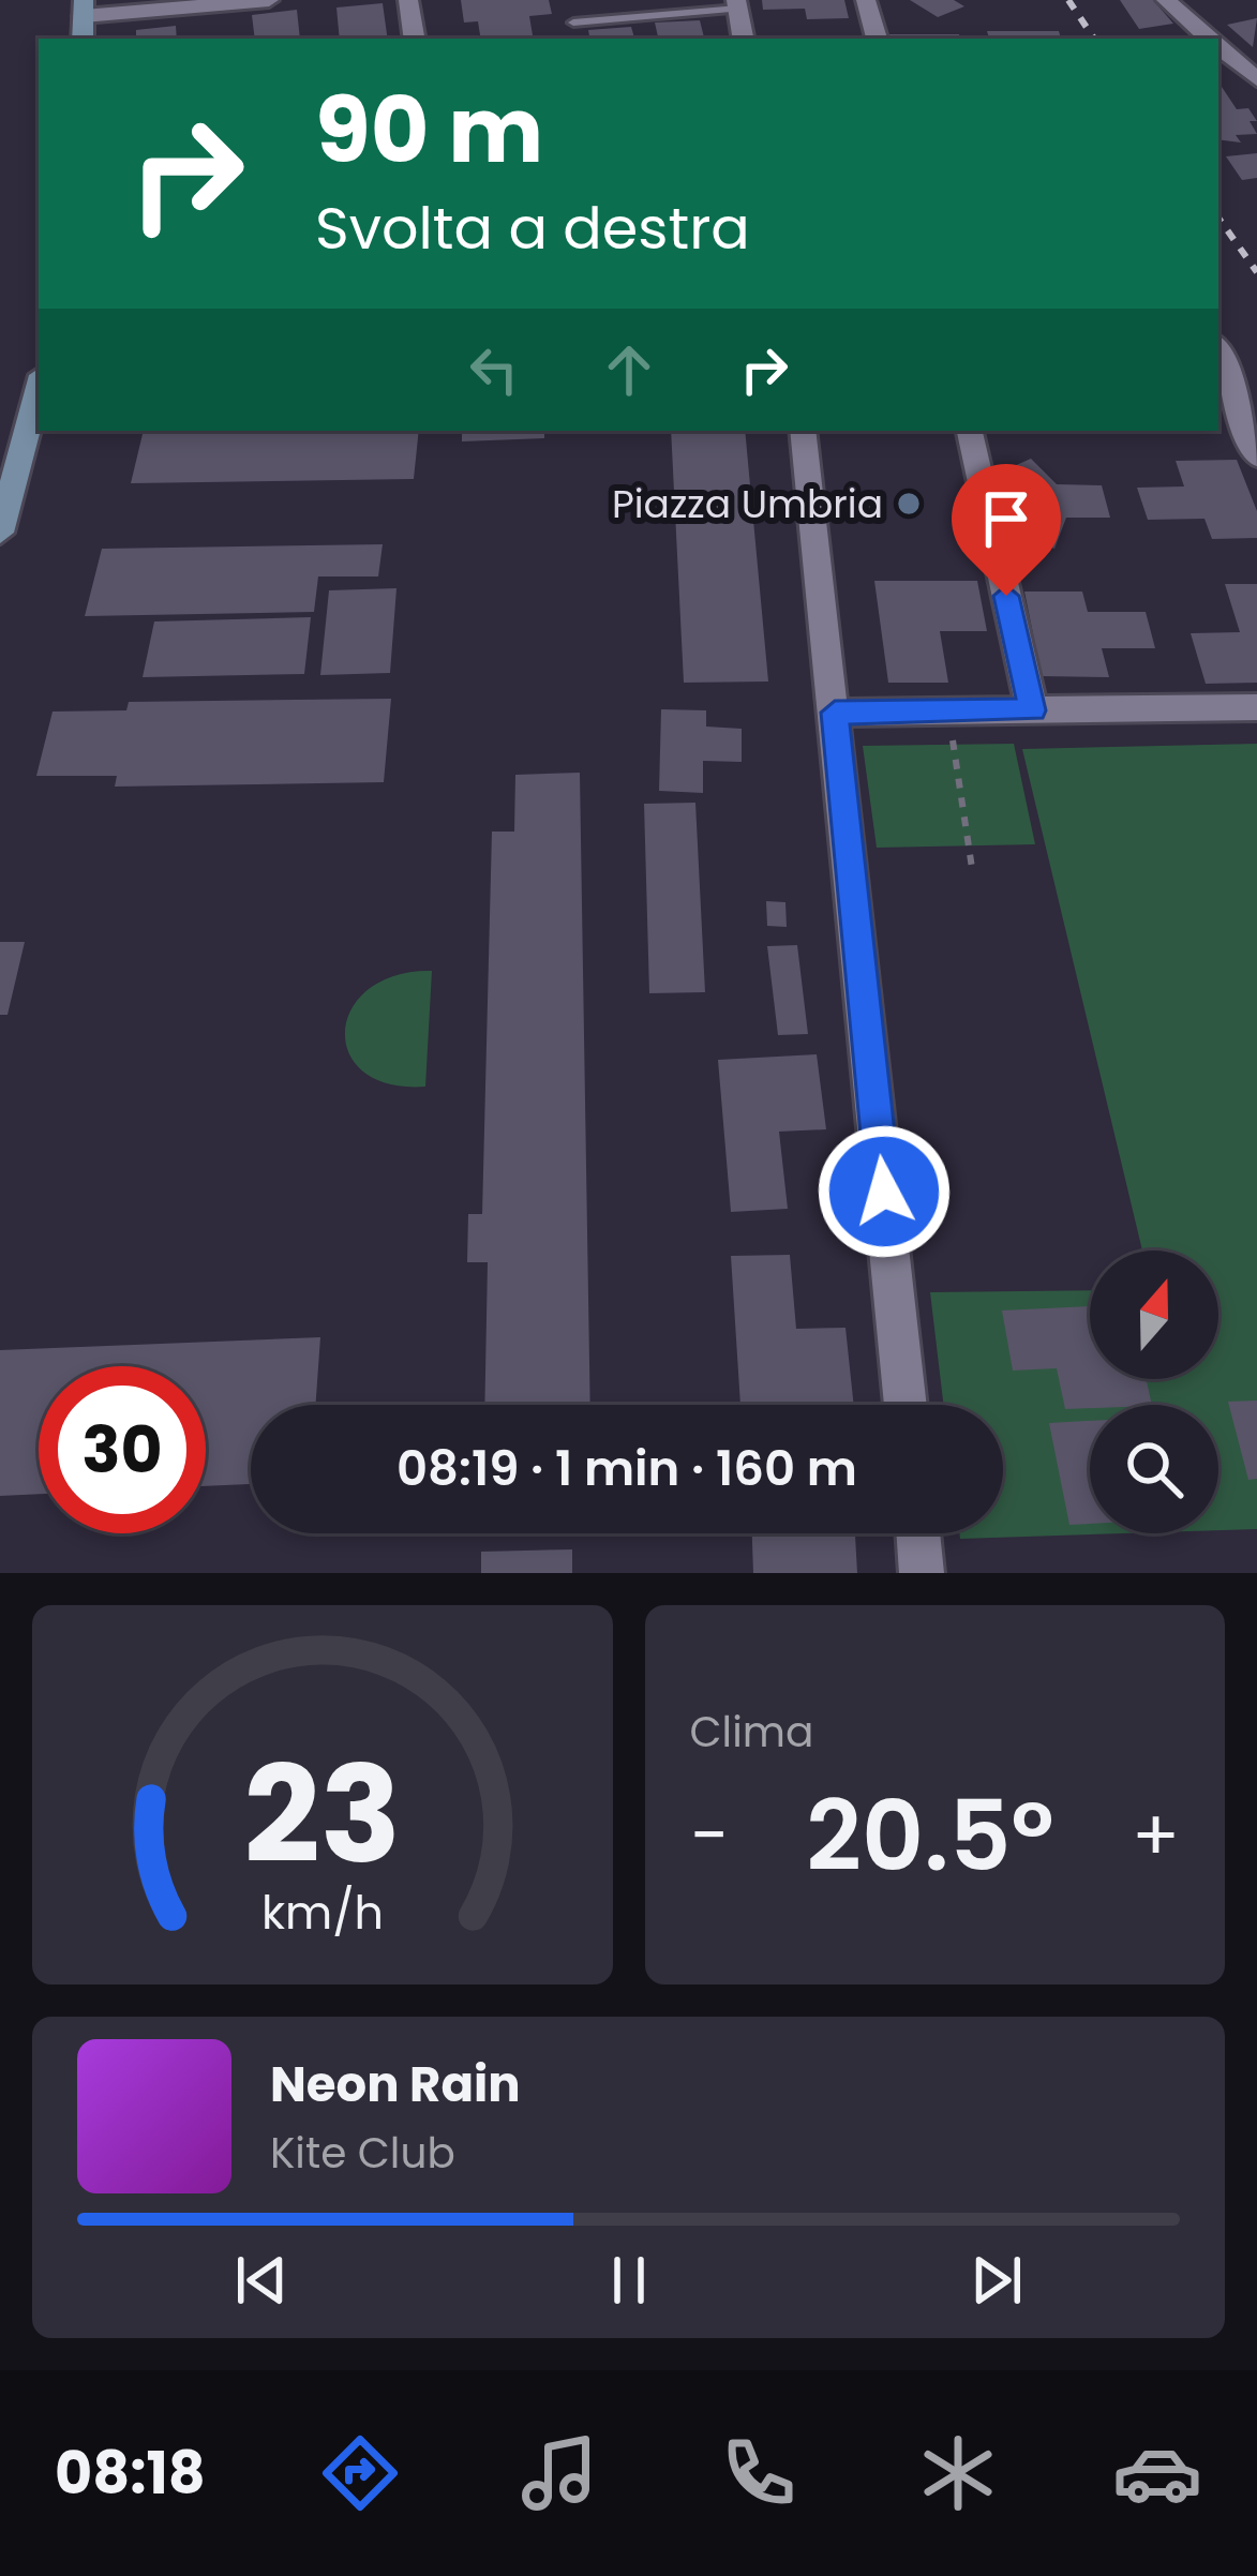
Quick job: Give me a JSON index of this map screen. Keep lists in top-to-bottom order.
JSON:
{
  "places": ["Piazza Umbria"],
  "north": "top",
  "page": {
    "turn": ["90 m", "Svolta a destra"],
    "limit": "30",
    "trip": "08:19 · 1 min · 160 m",
    "tile": "Clima",
    "heat": ["−", "20.5°", "+"],
    "song": ["Neon Rain", "Kite Club"],
    "tabs": "08:18",
    "gauge": ["23", "km/h"]
  }
}
